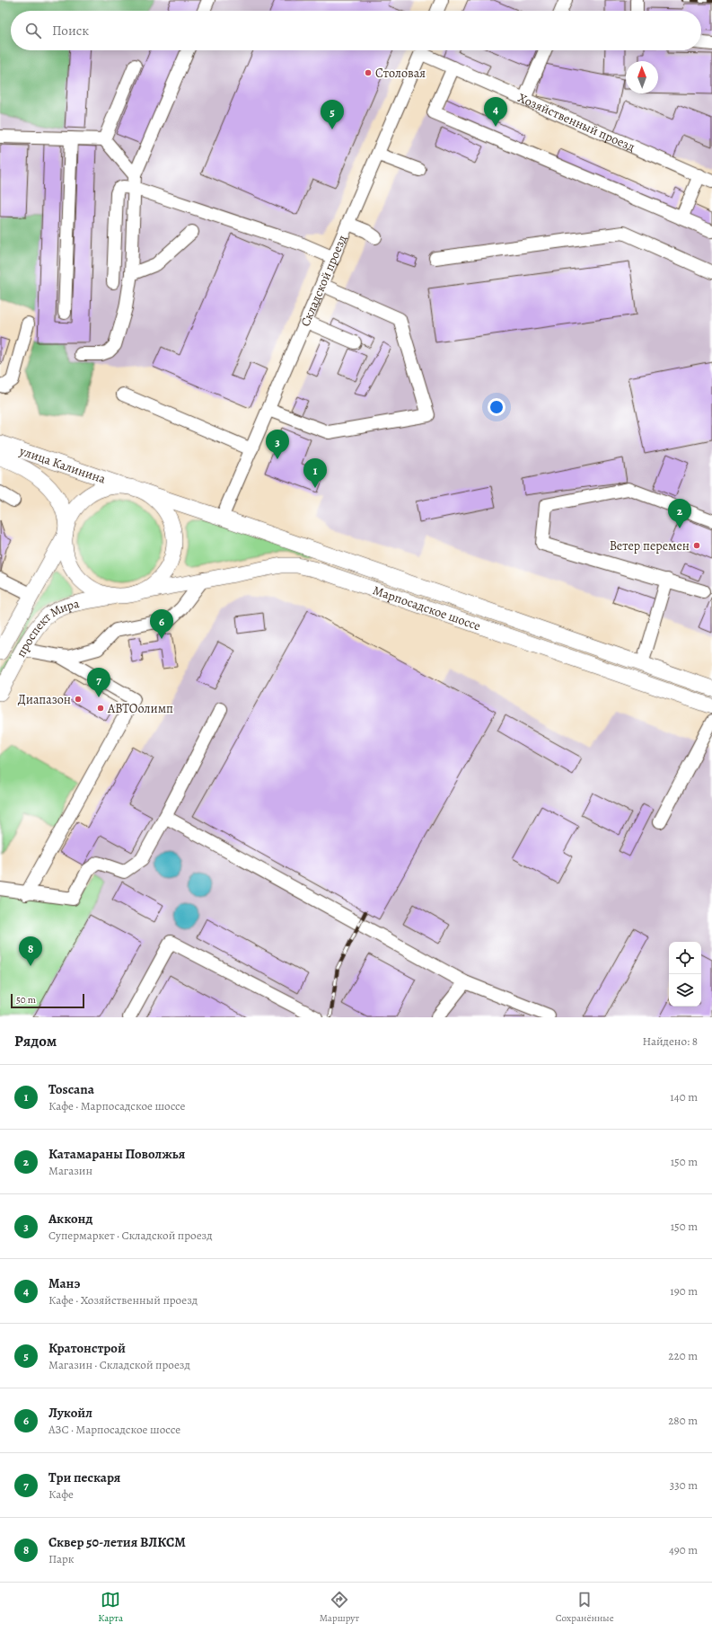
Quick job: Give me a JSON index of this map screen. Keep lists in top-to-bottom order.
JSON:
{
  "streets": {
    "main road": ["улица Калинина", "Марпосадское шоссе", "проспект Мира"],
    "street": ["Хозяйственный проезд", "Складской проезд"]
  },
  "crossings": [
    ["Складской проезд", "Марпосадское шоссе"],
    ["улица Калинина", "Марпосадское шоссе"],
    ["улица Калинина", "проспект Мира"],
    ["Марпосадское шоссе", "проспект Мира"]
  ],
  "places": [
    "Столовая",
    "Ветер перемен",
    "Диапазон",
    "АВТОолимп"
  ],
  "scale_bar": "50 m",
  "north": "top",
  "page": {
    "search": "Поиск",
    "pins": [
      "4",
      "5",
      "3",
      "1",
      "2",
      "6",
      "7",
      "8"
    ],
    "scale": "50 m",
    "heading": ["Рядом", "Найдено: 8"],
    "list": [
      {
        "mark": "1",
        "name": "Toscana",
        "note": "Кафе · Марпосадское шоссе",
        "value": "140 m"
      },
      {
        "mark": "2",
        "name": "Катамараны Поволжья",
        "note": "Магазин",
        "value": "150 m"
      },
      {
        "mark": "3",
        "name": "Акконд",
        "note": "Супермаркет · Складской проезд",
        "value": "150 m"
      },
      {
        "mark": "4",
        "name": "Манэ",
        "note": "Кафе · Хозяйственный проезд",
        "value": "190 m"
      },
      {
        "mark": "5",
        "name": "Кратонстрой",
        "note": "Магазин · Складской проезд",
        "value": "220 m"
      },
      {
        "mark": "6",
        "name": "Лукойл",
        "note": "АЗС · Марпосадское шоссе",
        "value": "280 m"
      },
      {
        "mark": "7",
        "name": "Три пескаря",
        "note": "Кафе",
        "value": "330 m"
      },
      {
        "mark": "8",
        "name": "Сквер 50-летия ВЛКСМ",
        "note": "Парк",
        "value": "490 m"
      }
    ],
    "nav": ["Карта", "Маршрут", "Сохранённые"]
  }
}
